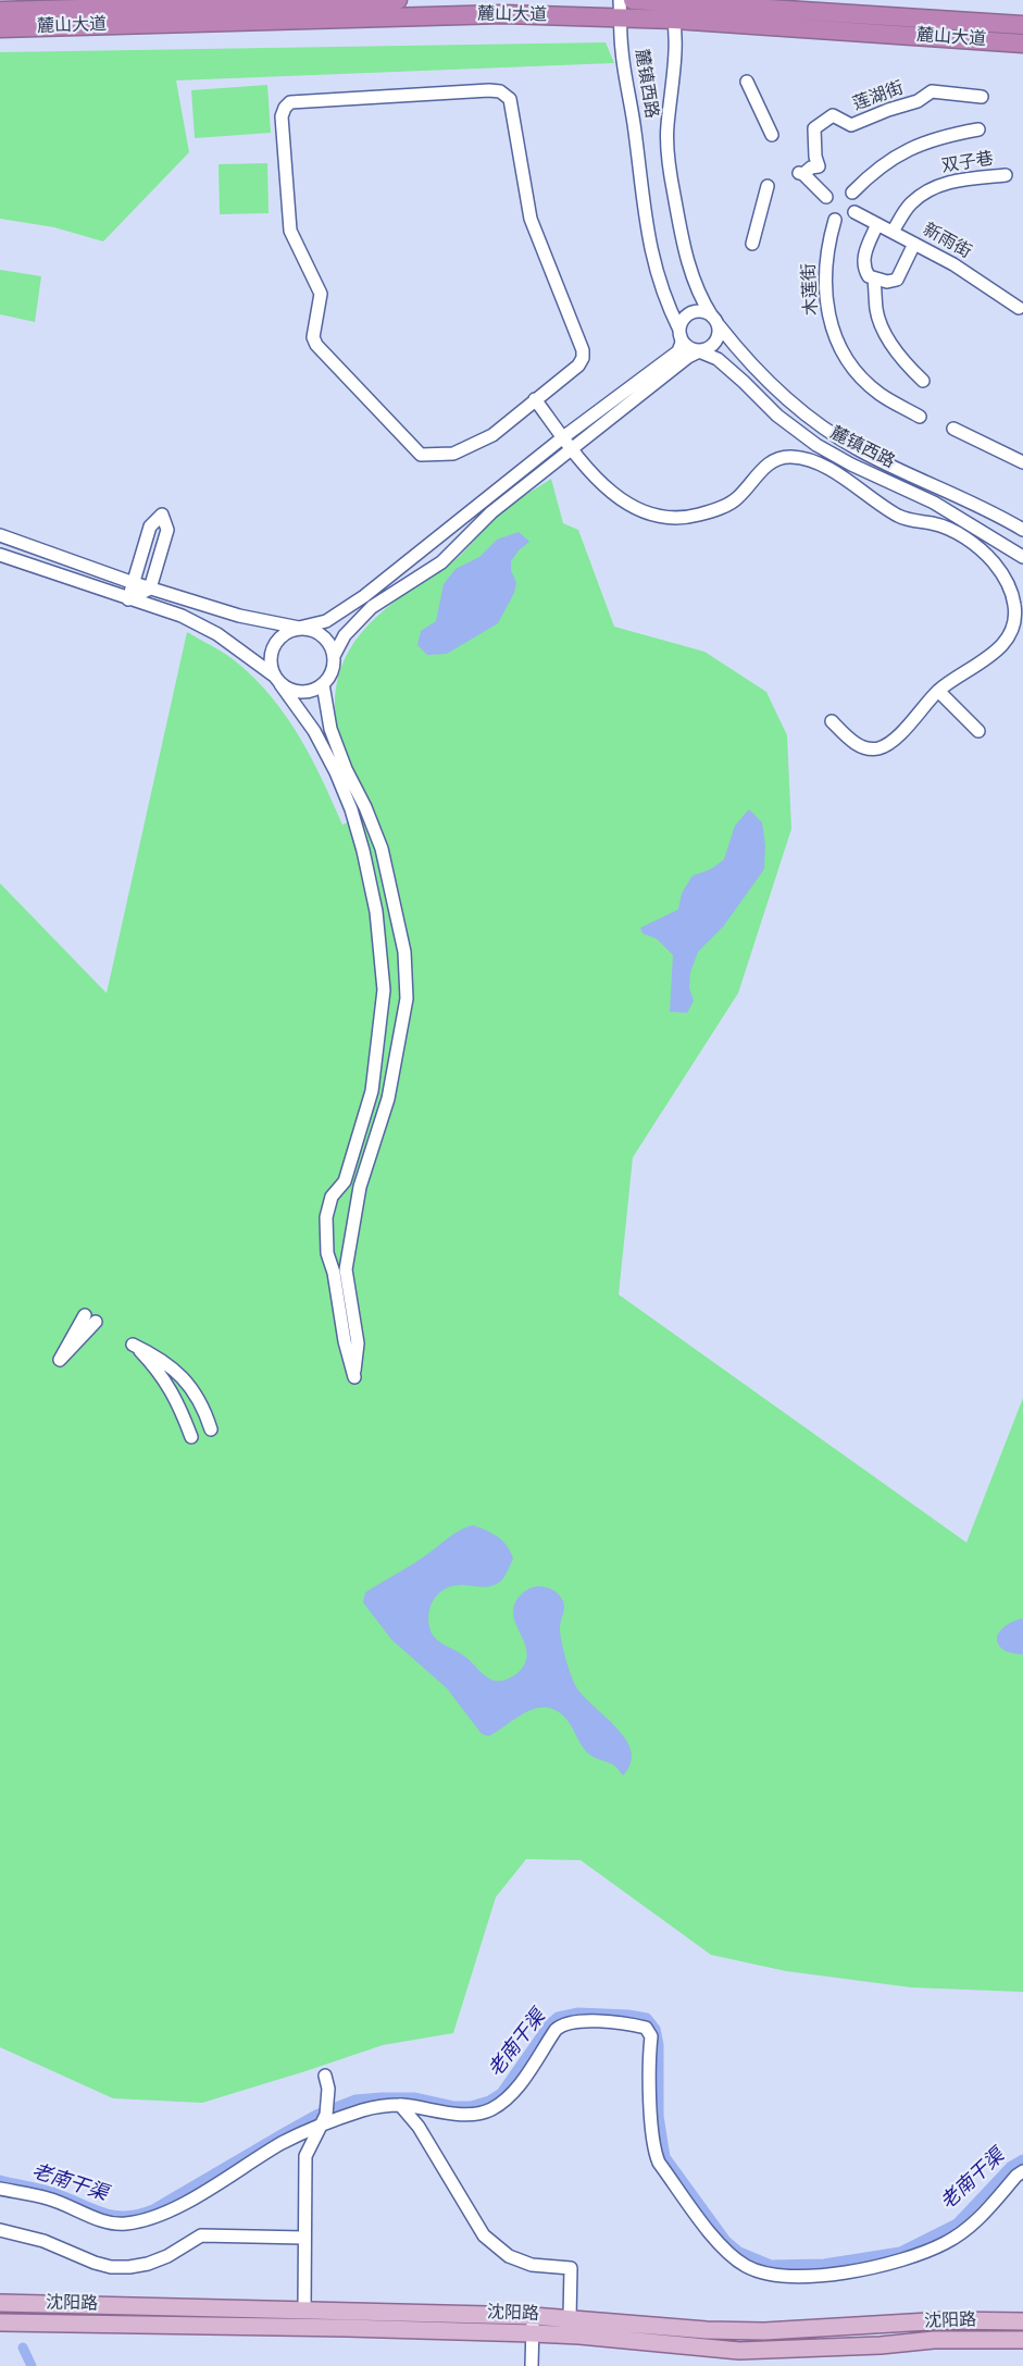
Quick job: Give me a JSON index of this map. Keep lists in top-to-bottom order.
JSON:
{
  "streets": {
    "highway": ["麓山大道"],
    "main road": ["沈阳路"],
    "street": [
      "麓镇西路",
      "莲湖街",
      "双子巷",
      "新雨街",
      "木莲街"
    ]
  },
  "crossings": [
    ["麓山大道", "麓镇西路"],
    ["双子巷", "新雨街"]
  ],
  "water": ["老南干渠"]
}
